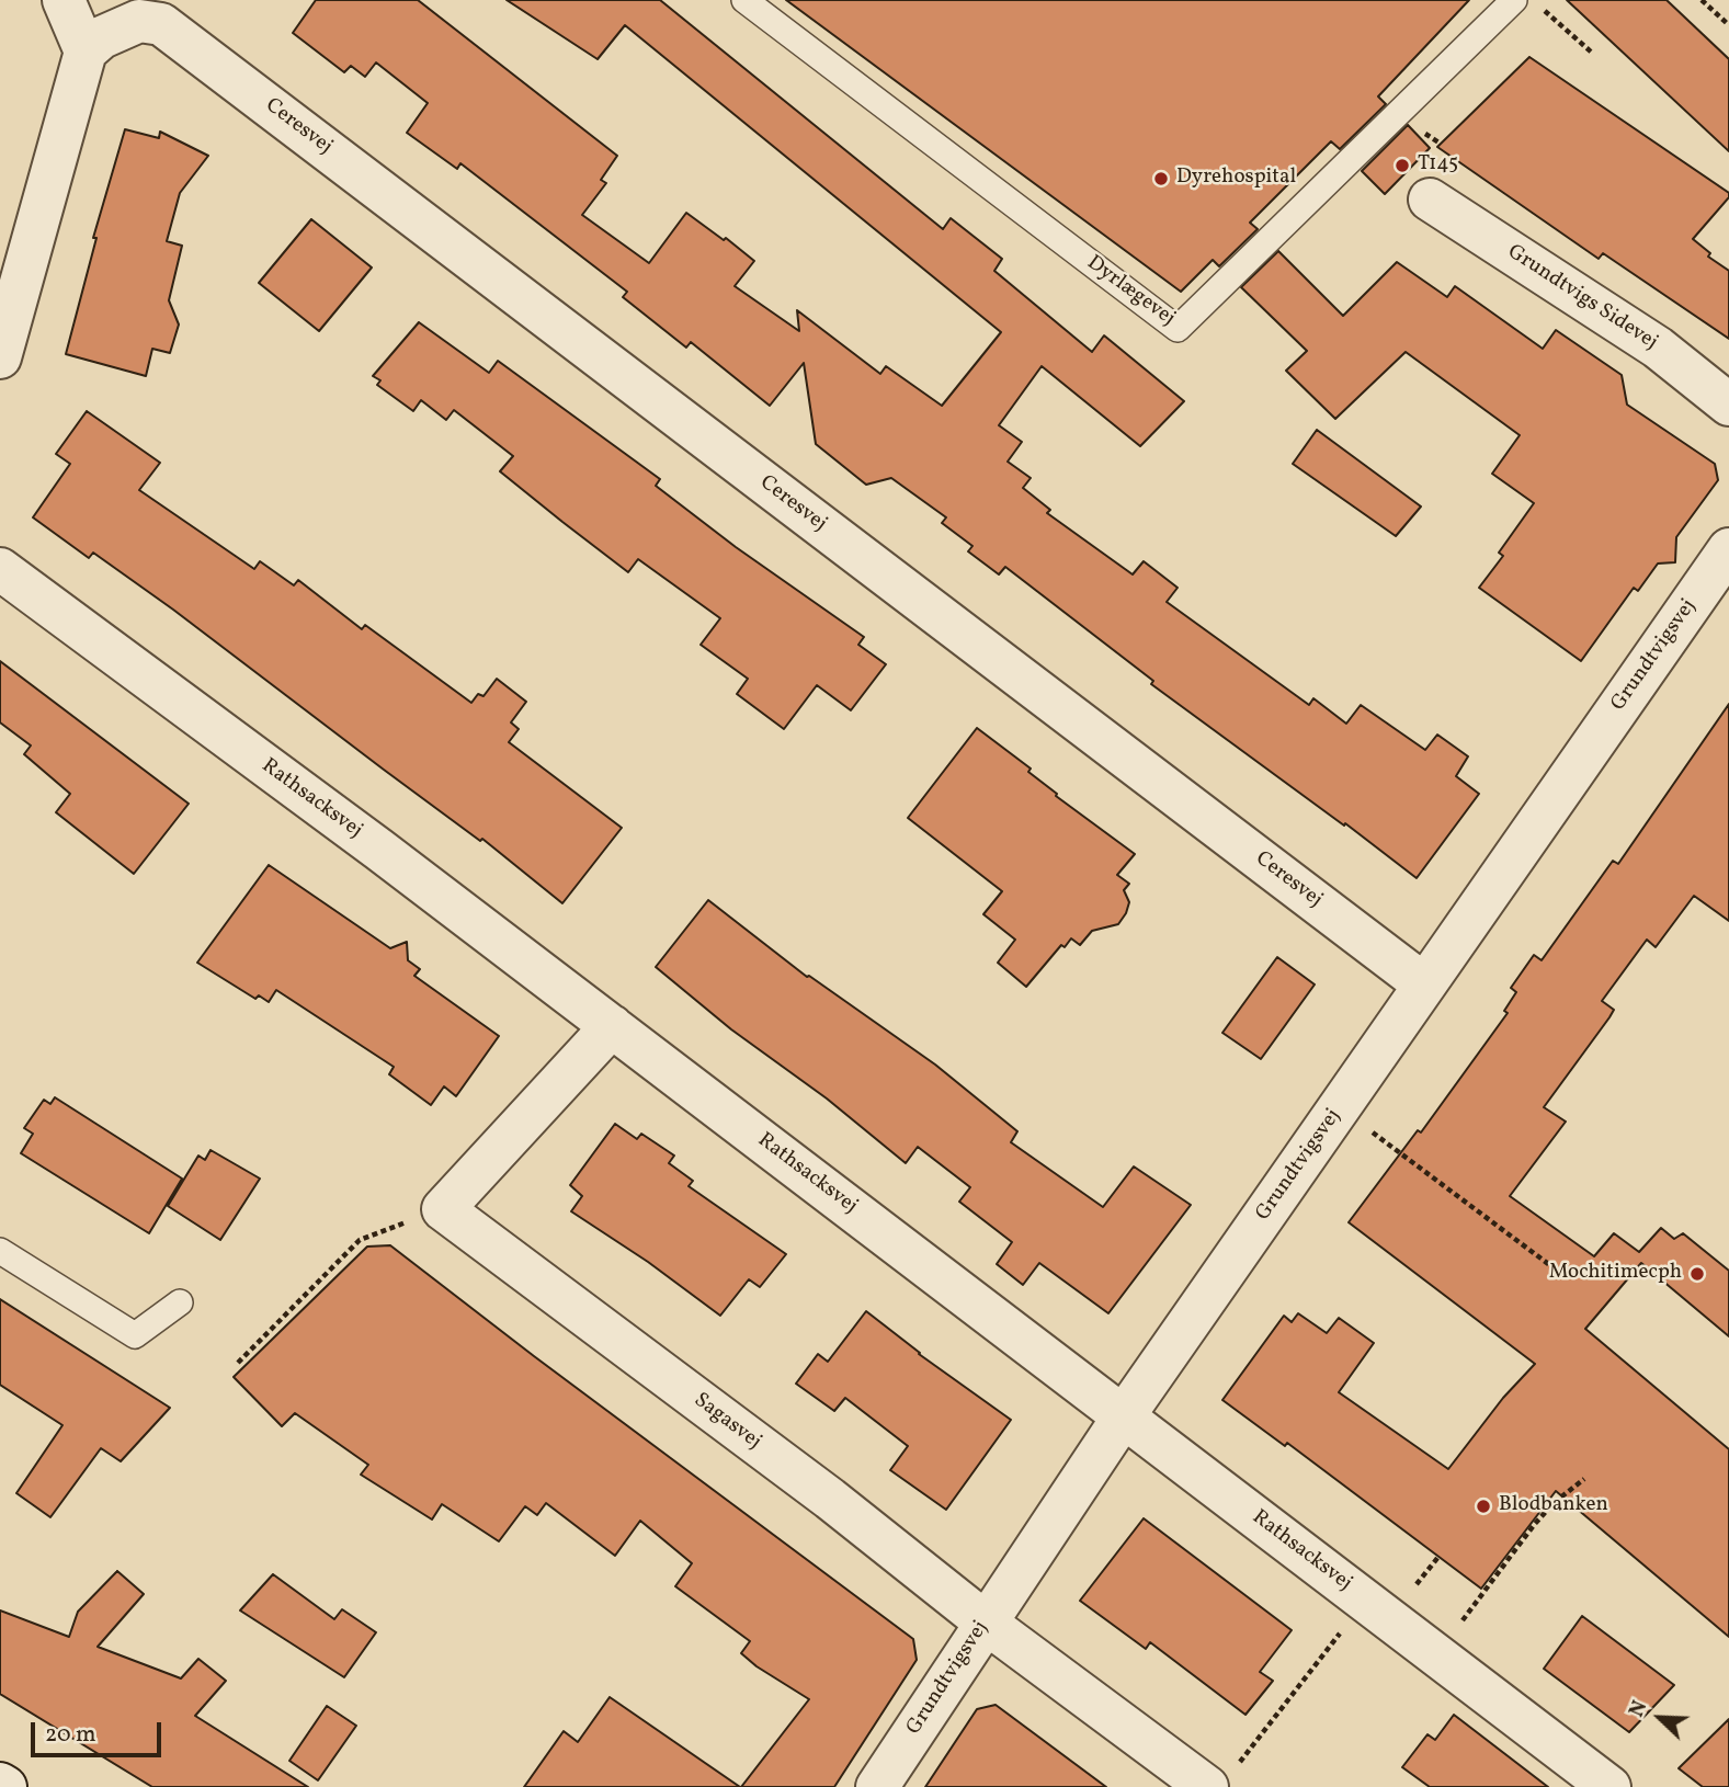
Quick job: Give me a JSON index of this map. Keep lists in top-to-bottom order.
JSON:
{
  "streets": {
    "street": [
      "Ceresvej",
      "Grundtvigs Sidevej",
      "Grundtvigsvej",
      "Rathsacksvej",
      "Sagasvej"
    ],
    "lane": ["Dyrlægevej"]
  },
  "crossings": [
    ["Ceresvej", "Grundtvigsvej"],
    ["Grundtvigsvej", "Rathsacksvej"],
    ["Grundtvigsvej", "Sagasvej"]
  ],
  "places": [
    "T145",
    "Dyrehospital",
    "Mochitimecph",
    "Blodbanken"
  ],
  "scale_bar": "20 m",
  "north": "top left"
}
